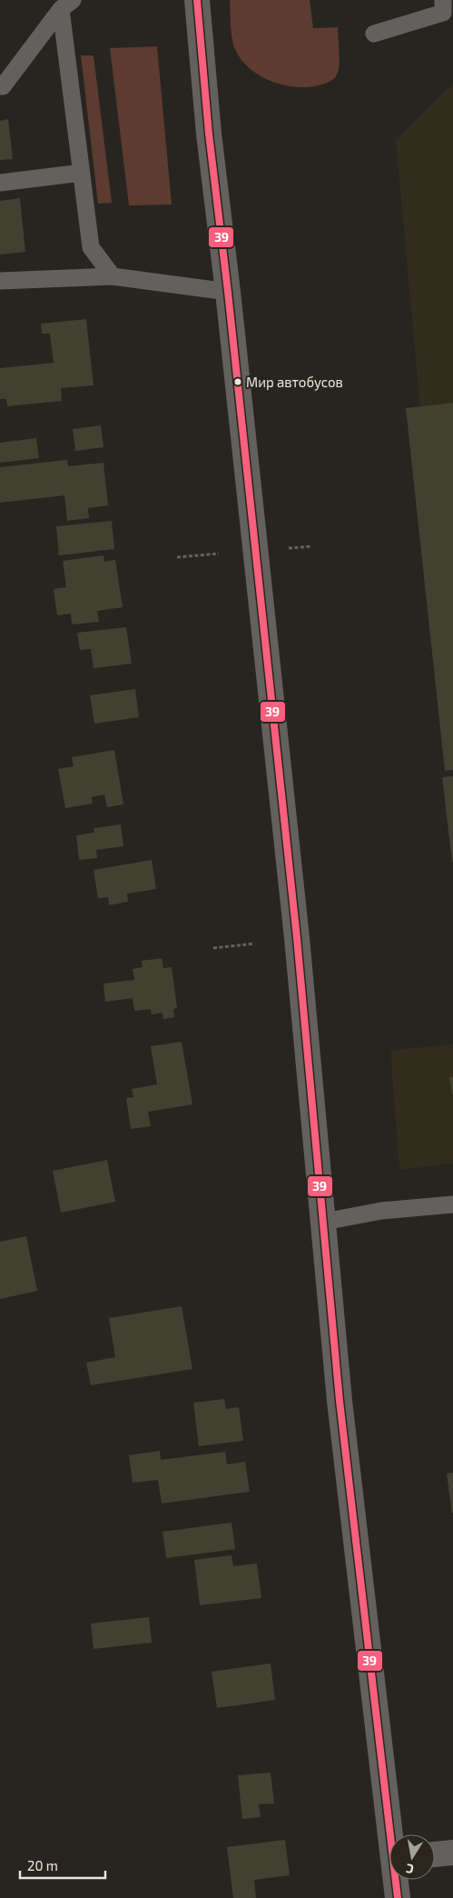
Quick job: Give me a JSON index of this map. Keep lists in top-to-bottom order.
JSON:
{
  "places": ["Мир автобусов"],
  "lines": ["transit line 39"],
  "scale_bar": "20 m",
  "north": "bottom"
}
